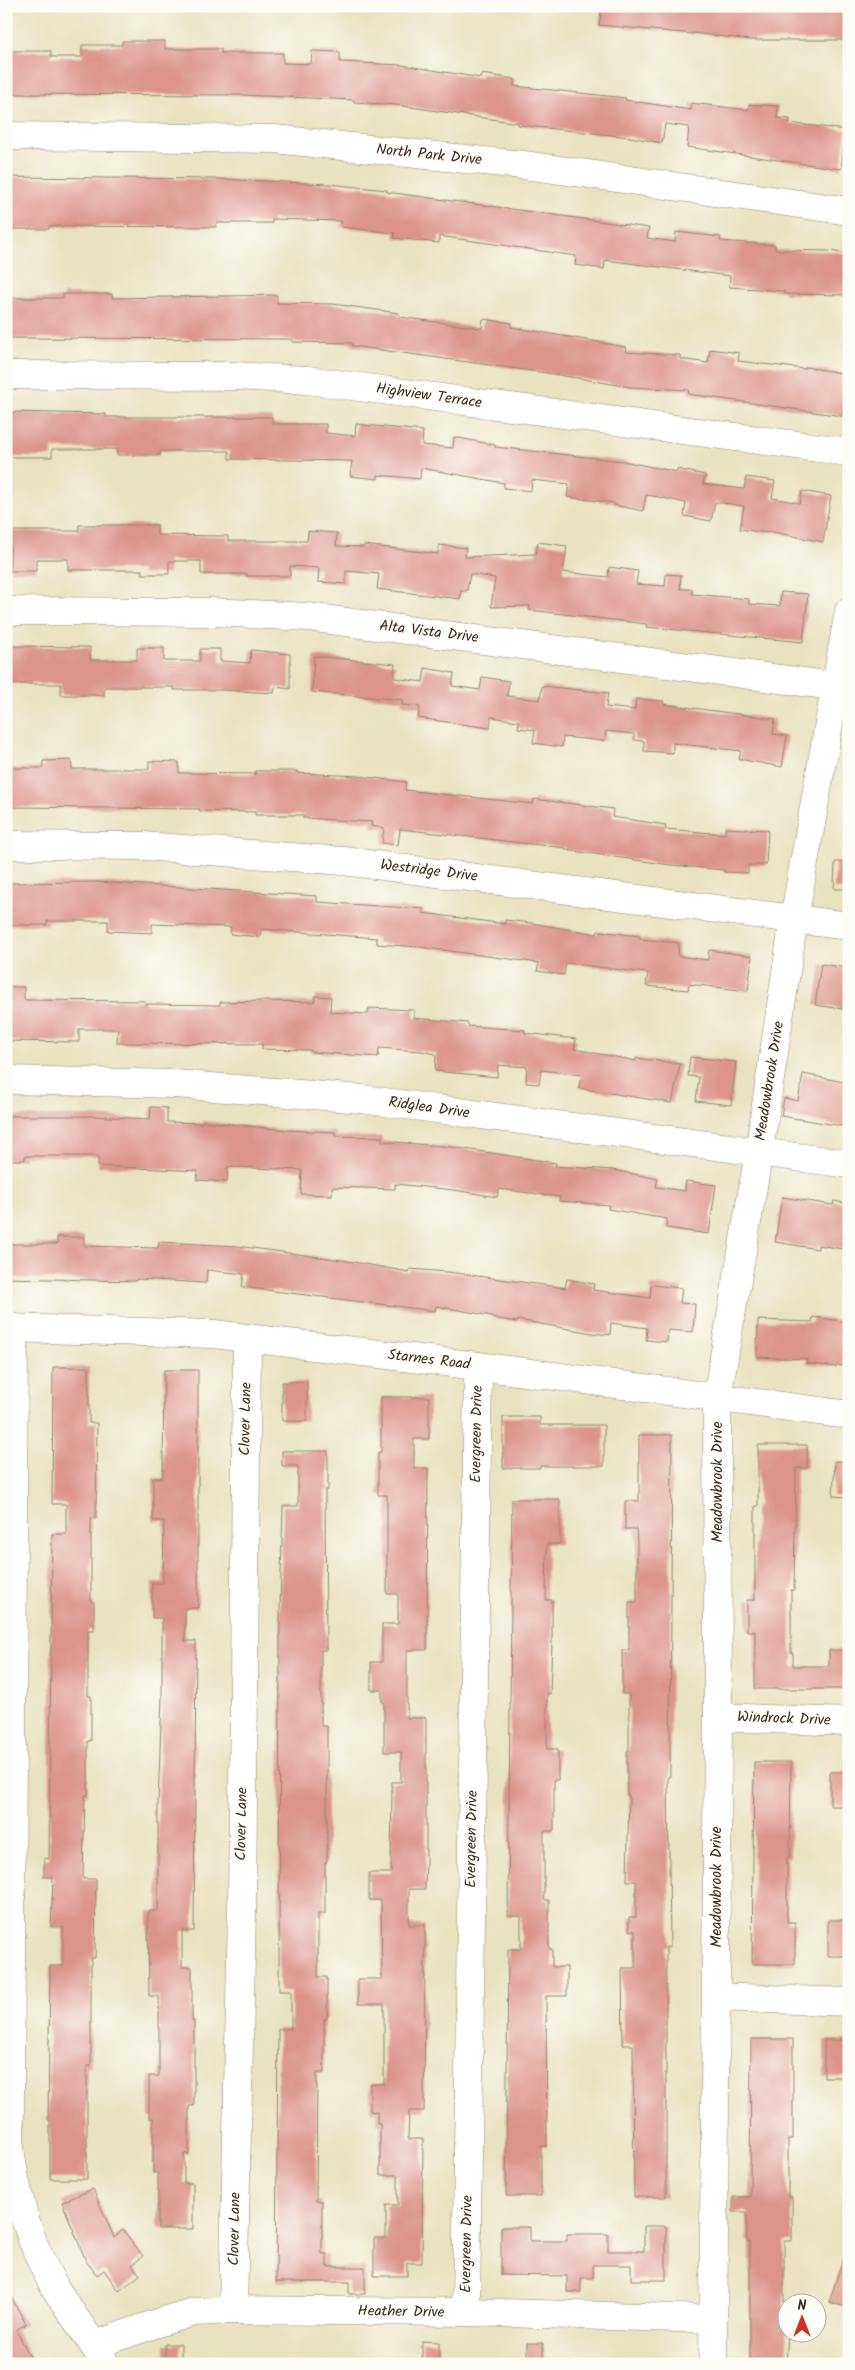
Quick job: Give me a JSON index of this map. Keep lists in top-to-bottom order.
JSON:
{
  "streets": {
    "street": [
      "North Park Drive",
      "Highview Terrace",
      "Alta Vista Drive",
      "Westridge Drive",
      "Meadowbrook Drive",
      "Ridglea Drive",
      "Starnes Road",
      "Clover Lane",
      "Evergreen Drive",
      "Windrock Drive",
      "Heather Drive"
    ]
  },
  "crossings": [
    ["Alta Vista Drive", "Meadowbrook Drive"],
    ["Westridge Drive", "Meadowbrook Drive"],
    ["Meadowbrook Drive", "Ridglea Drive"],
    ["Meadowbrook Drive", "Starnes Road"],
    ["Meadowbrook Drive", "Windrock Drive"],
    ["Meadowbrook Drive", "Heather Drive"],
    ["Starnes Road", "Clover Lane"],
    ["Starnes Road", "Evergreen Drive"],
    ["Clover Lane", "Heather Drive"],
    ["Evergreen Drive", "Heather Drive"]
  ],
  "north": "top"
}
